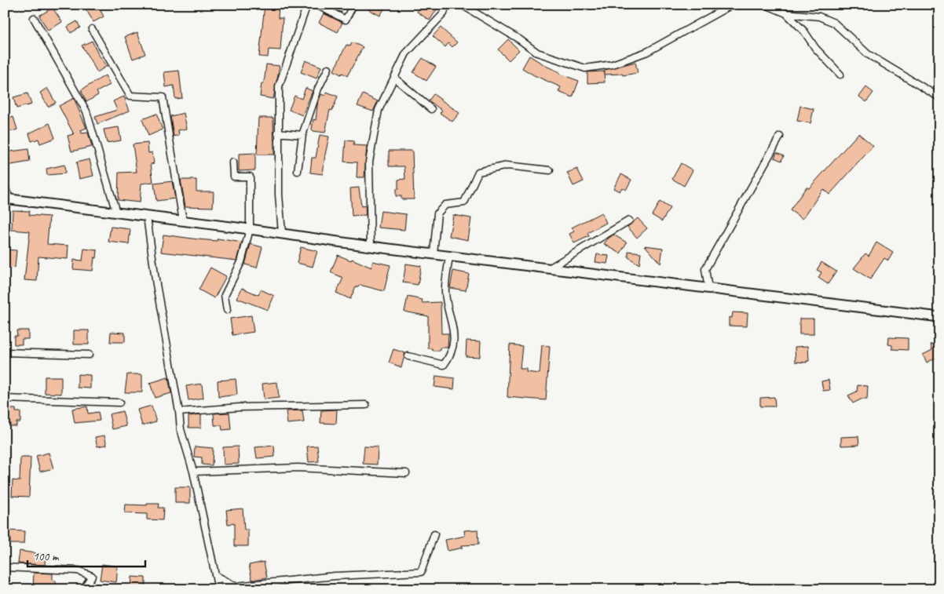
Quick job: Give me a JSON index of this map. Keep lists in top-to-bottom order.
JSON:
{
  "scale_bar": "100 m"
}
